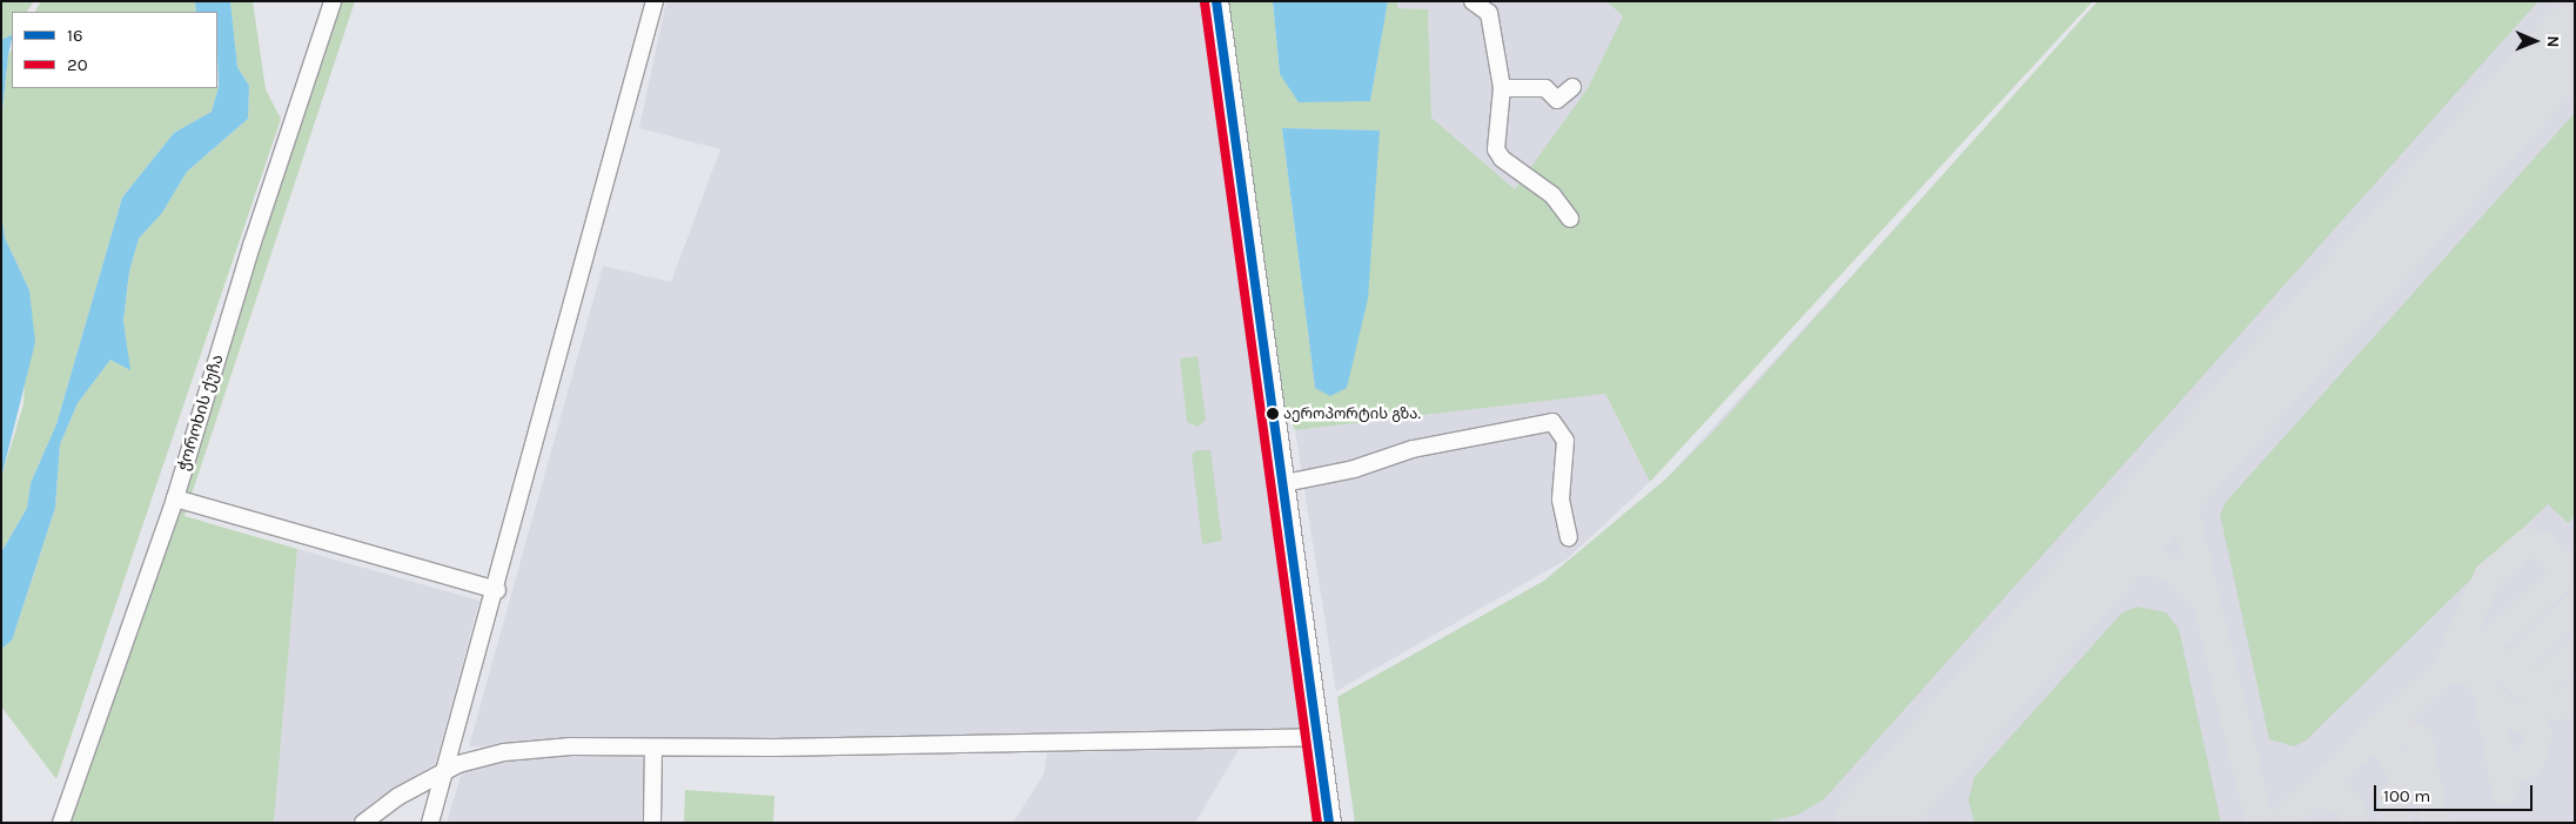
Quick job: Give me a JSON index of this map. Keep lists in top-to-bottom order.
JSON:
{
  "streets": {
    "street": ["ჭოროხის ქუჩა"]
  },
  "places": ["აეროპორტის გზა."],
  "lines": ["transit line 16", "transit line 20"],
  "legend": ["16", "20"],
  "scale_bar": "100 m",
  "north": "right"
}
